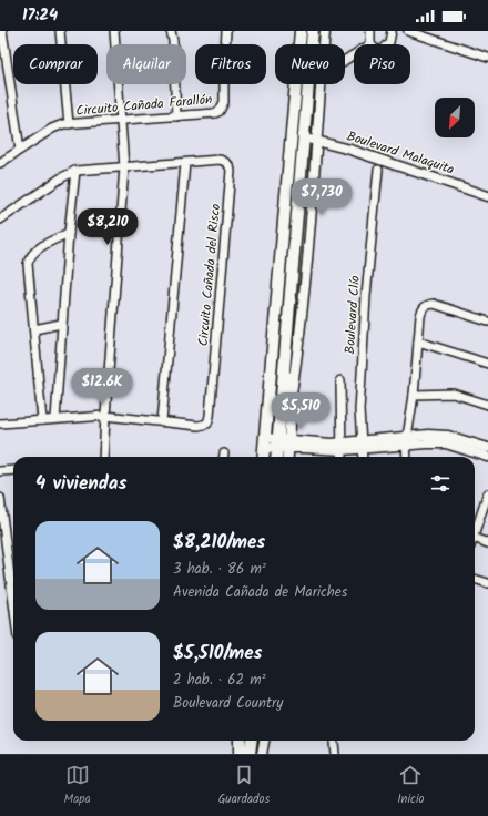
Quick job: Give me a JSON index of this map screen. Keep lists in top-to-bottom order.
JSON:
{
  "streets": {
    "street": [
      "Circuito Cañada Farallón",
      "Boulevard Malaquita",
      "Circuito Cañada del Risco",
      "Boulevard Clío"
    ]
  },
  "north": "bottom left",
  "page": {
    "status": "17:24",
    "chip": [
      "Comprar",
      "Alquilar",
      "Filtros",
      "Nuevo",
      "Piso"
    ],
    "price": [
      "$7,730",
      "$8,210",
      "$12.6K",
      "$5,510"
    ],
    "heading": "4 viviendas",
    "list": [
      {
        "name": "$8,210/mes",
        "note": "3 hab. · 86 m² · Avenida Cañada de Mariches"
      },
      {
        "name": "$5,510/mes",
        "note": "2 hab. · 62 m² · Boulevard Country"
      }
    ],
    "tabs": ["Mapa", "Guardados", "Inicio"]
  }
}
